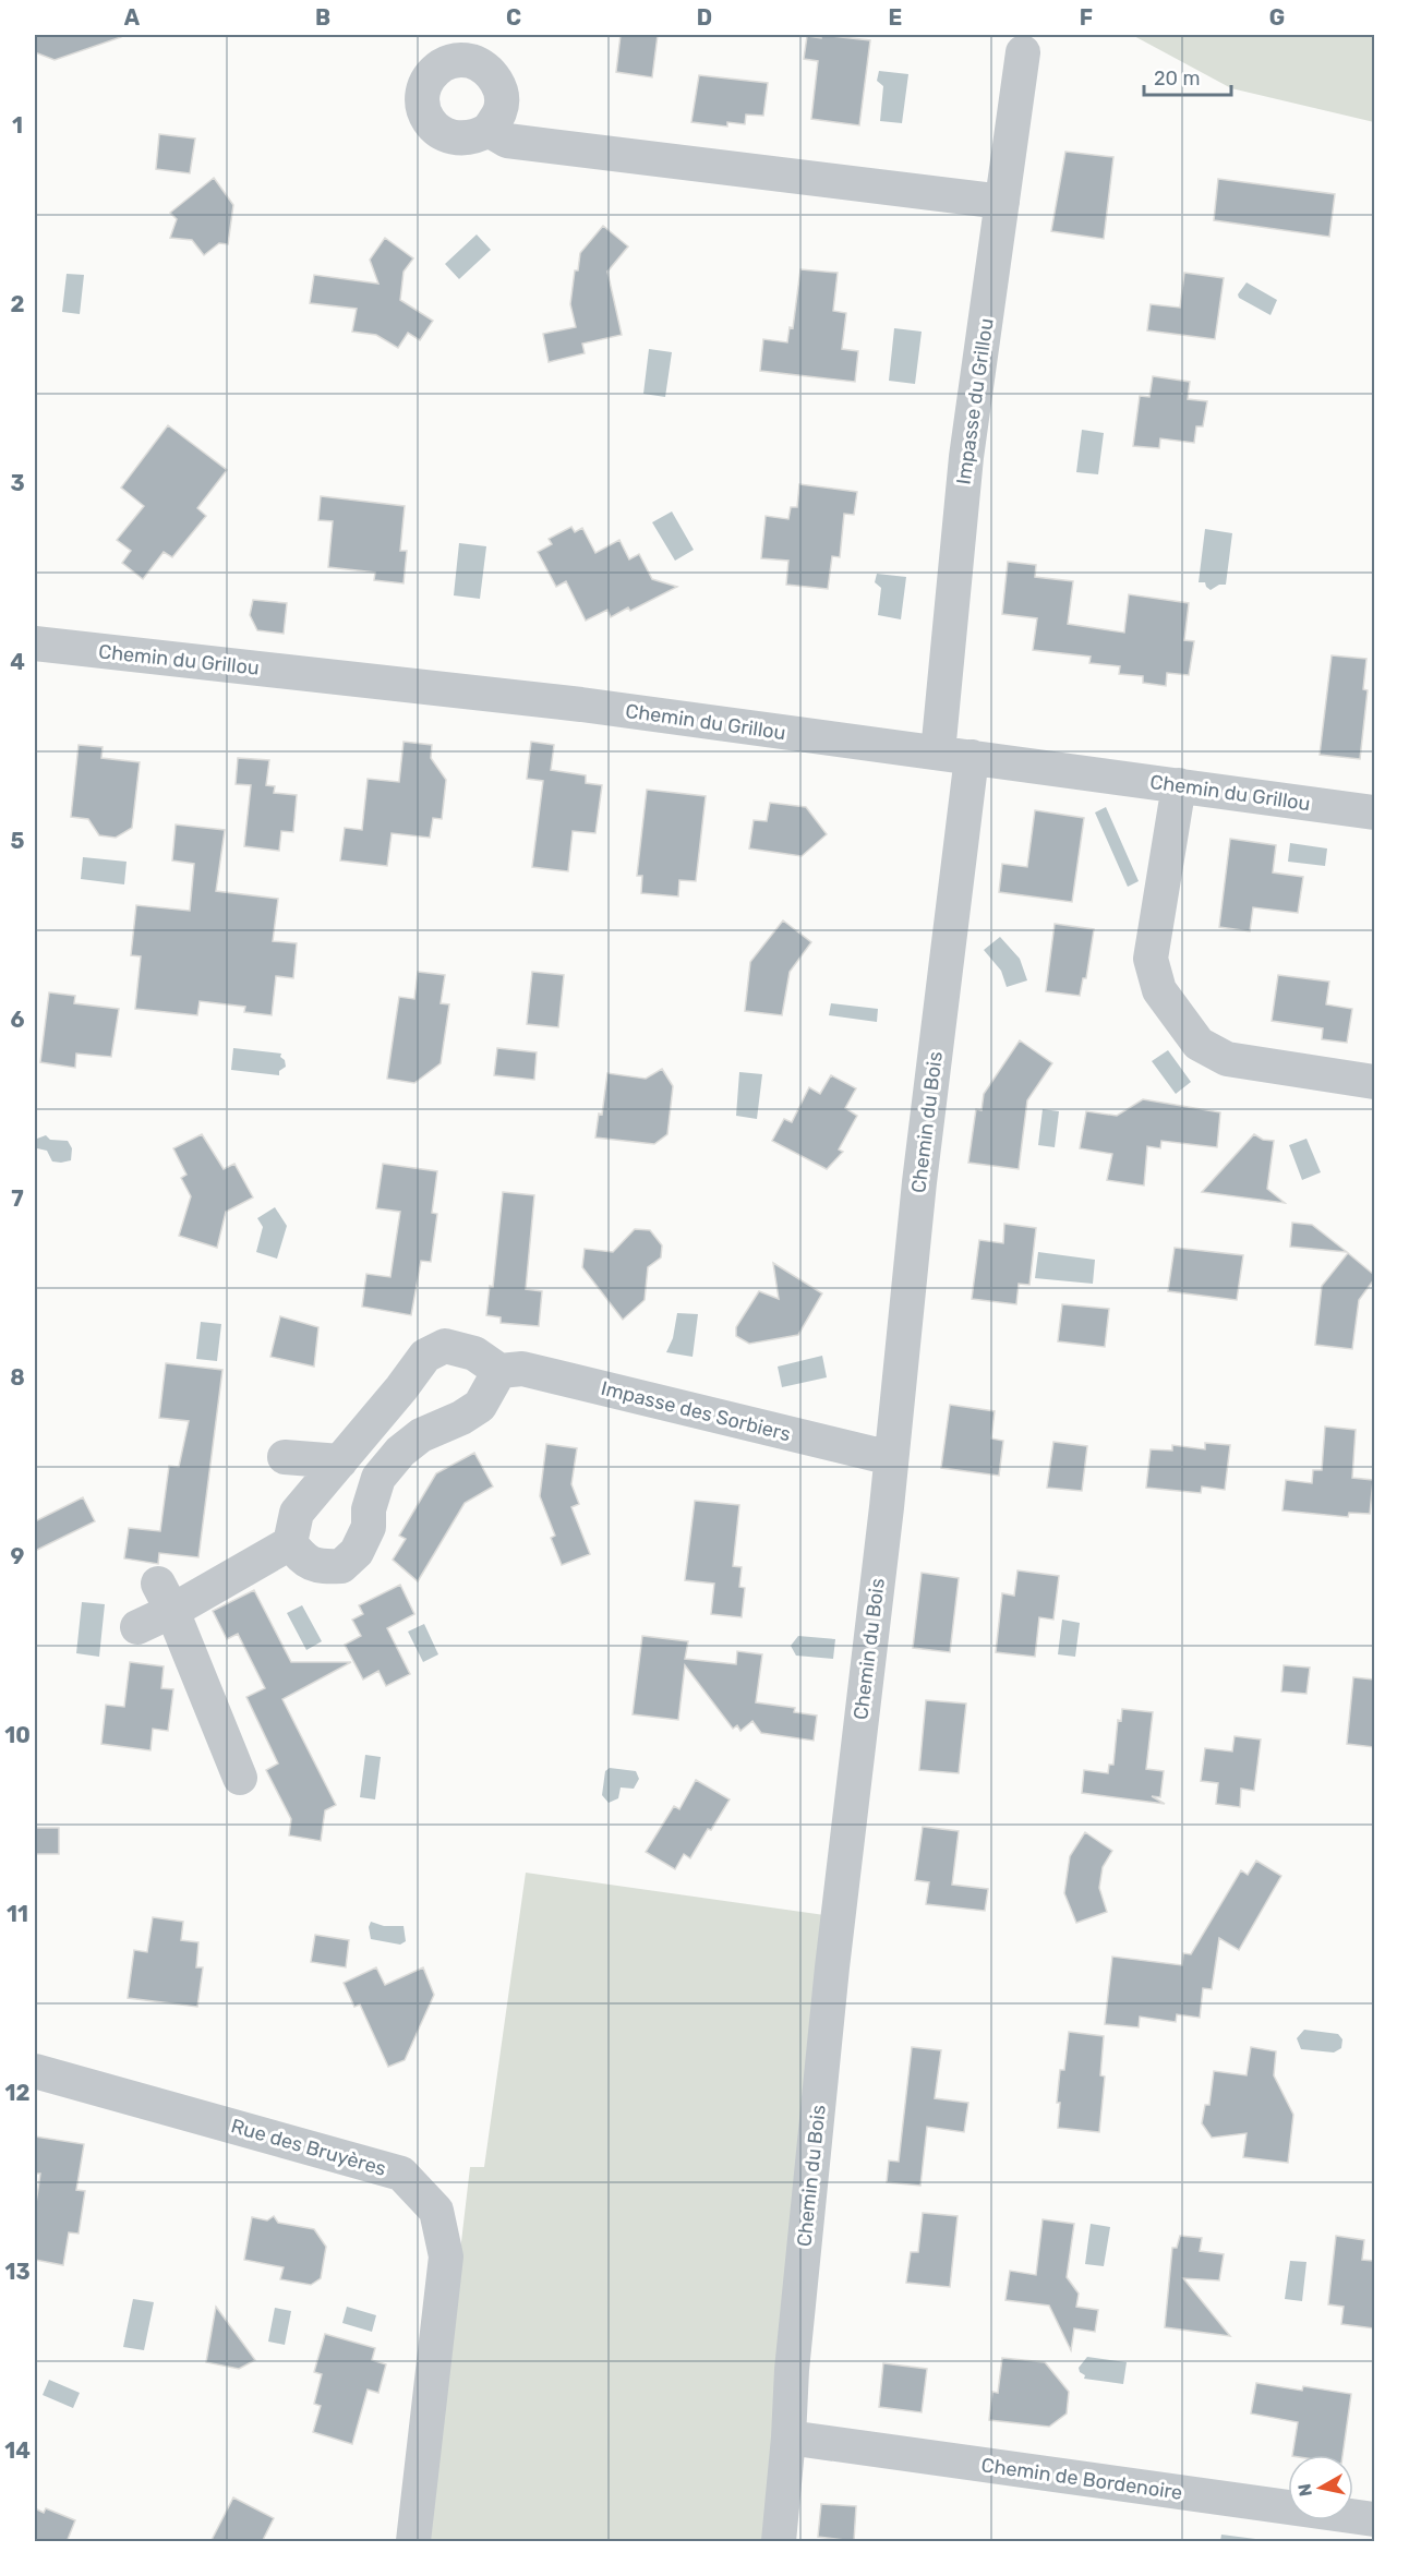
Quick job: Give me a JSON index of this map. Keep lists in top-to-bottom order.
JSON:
{
  "streets": {
    "street": [
      "Impasse du Grillou",
      "Chemin du Grillou",
      "Chemin du Bois",
      "Impasse des Sorbiers",
      "Rue des Bruyères",
      "Chemin de Bordenoire"
    ]
  },
  "crossings": [
    ["Impasse du Grillou", "Chemin du Grillou"],
    ["Chemin du Grillou", "Chemin du Bois"],
    ["Chemin du Bois", "Impasse des Sorbiers"],
    ["Chemin du Bois", "Chemin de Bordenoire"]
  ],
  "scale_bar": "20 m",
  "north": "left",
  "grid": {
    "columns": [
      "A",
      "B",
      "C",
      "D",
      "E",
      "F",
      "G"
    ],
    "rows": [
      "1",
      "2",
      "3",
      "4",
      "5",
      "6",
      "7",
      "8",
      "9",
      "10",
      "11",
      "12",
      "13",
      "14"
    ]
  }
}
